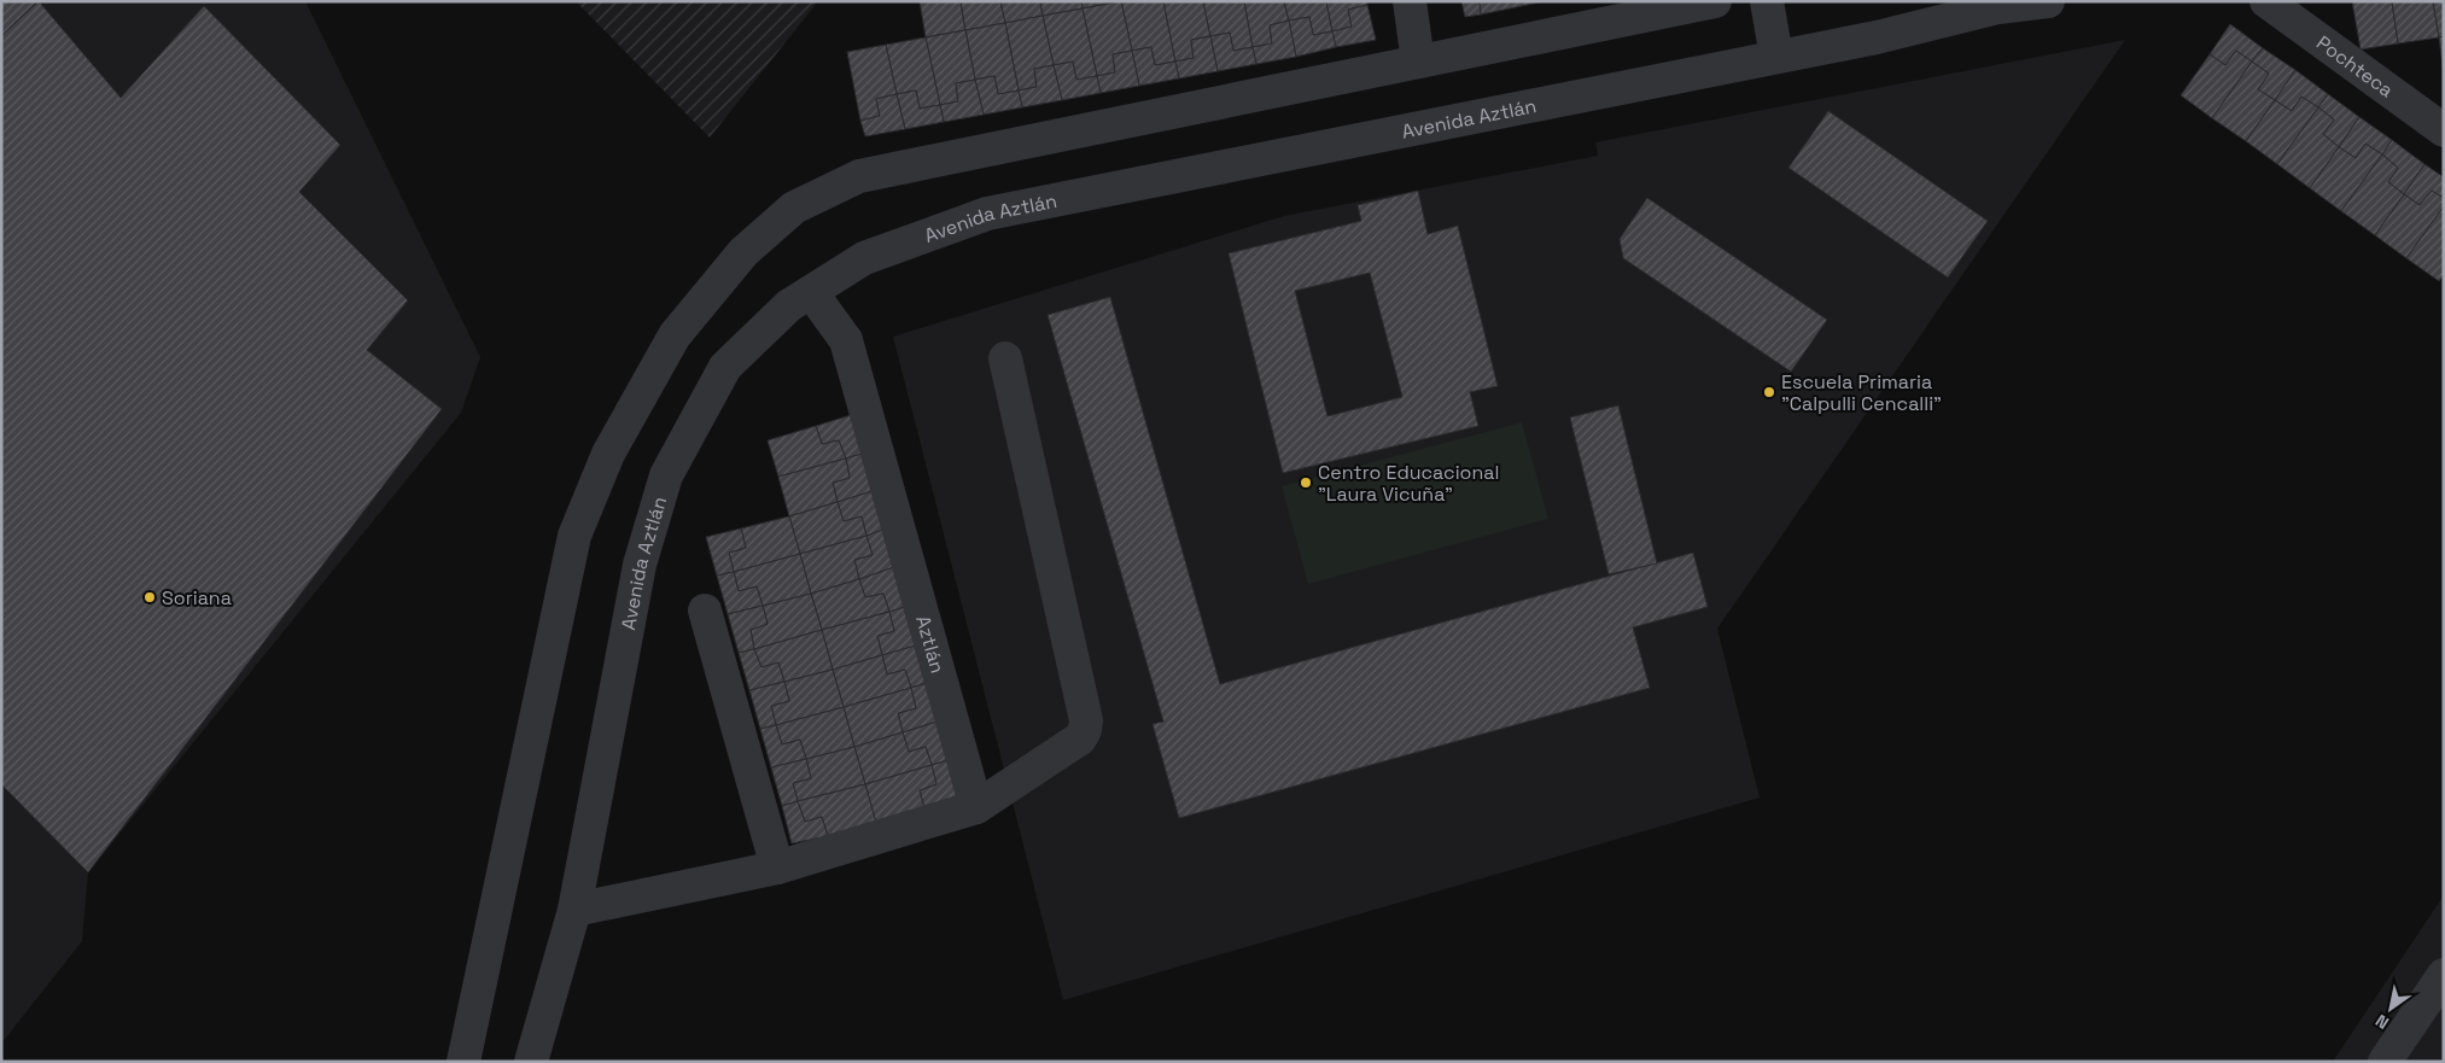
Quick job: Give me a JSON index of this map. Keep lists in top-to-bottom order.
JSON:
{
  "streets": {
    "street": ["Pochteca", "Avenida Aztlán", "Aztlán"]
  },
  "crossings": [
    ["Avenida Aztlán", "Aztlán"]
  ],
  "places": ["Escuela Primaria \"Calpulli Cencalli\"", "Centro Educacional \"Laura Vicuña\"", "Soriana"],
  "north": "bottom left"
}
